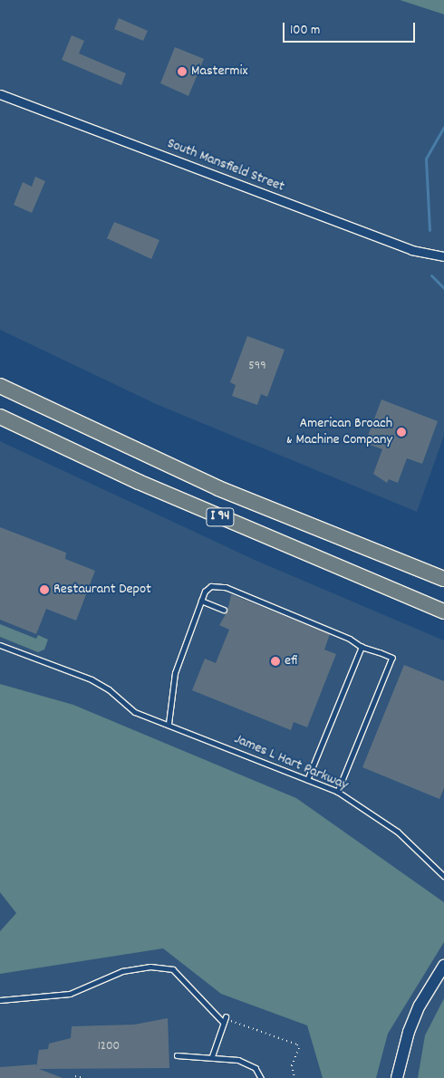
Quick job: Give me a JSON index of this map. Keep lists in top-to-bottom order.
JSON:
{
  "streets": {
    "highway": ["I 94"],
    "street": ["South Mansfield Street"],
    "lane": ["James L Hart Parkway"]
  },
  "places": [
    "Mastermix",
    "American Broach & Machine Company",
    "Restaurant Depot",
    "efi"
  ],
  "house_numbers": ["599", "1200"],
  "scale_bar": "100 m"
}
